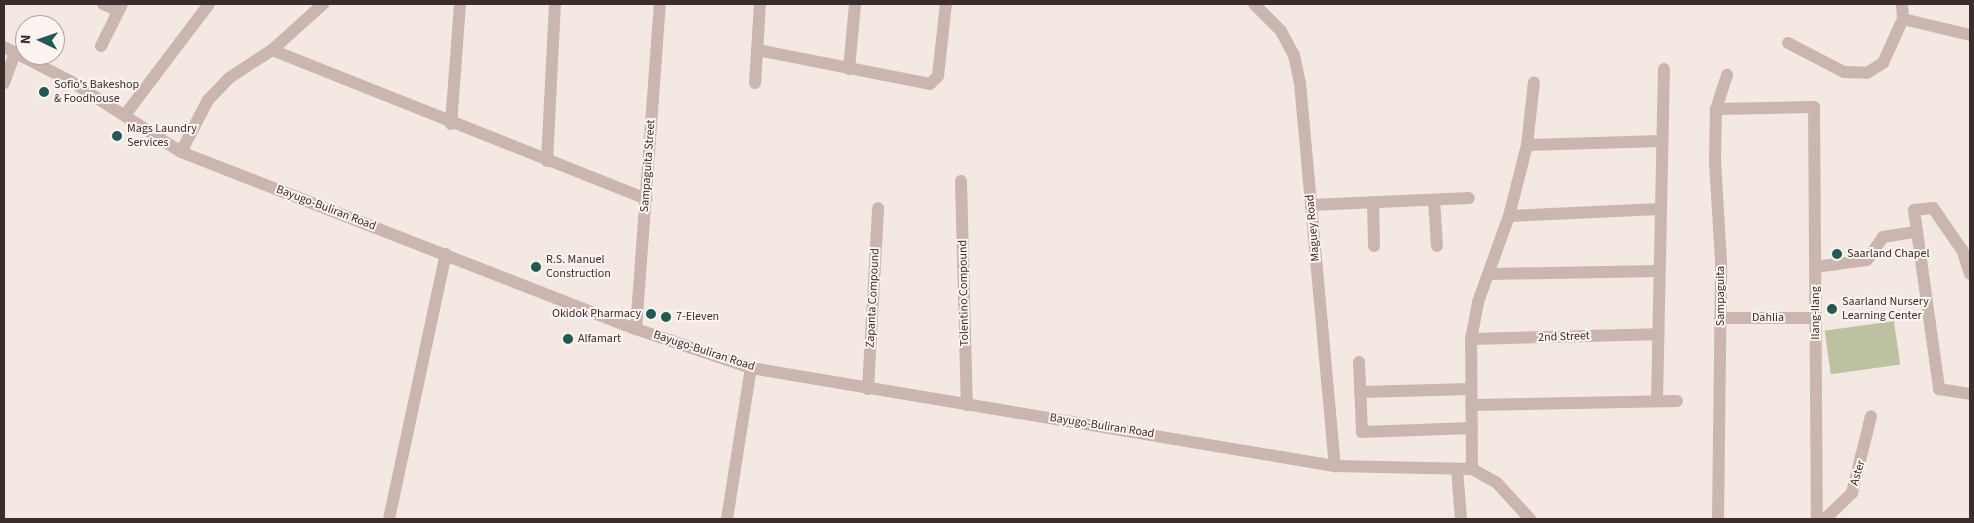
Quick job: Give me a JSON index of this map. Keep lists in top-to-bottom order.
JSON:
{
  "streets": {
    "street": [
      "Sampaguita Street",
      "Bayugo-Buliran Road",
      "Maguey Road",
      "Tolentino Compound",
      "Sampaguita",
      "Zapanta Compound",
      "Ilang-Ilang",
      "Dahlia",
      "2nd Street",
      "Aster"
    ]
  },
  "crossings": [
    ["Sampaguita Street", "Bayugo-Buliran Road"],
    ["Bayugo-Buliran Road", "Maguey Road"],
    ["Bayugo-Buliran Road", "Tolentino Compound"],
    ["Bayugo-Buliran Road", "Zapanta Compound"],
    ["Sampaguita", "Ilang-Ilang"],
    ["Sampaguita", "Dahlia"],
    ["Ilang-Ilang", "Dahlia"]
  ],
  "places": [
    "Sofio's Bakeshop & Foodhouse",
    "Mags Laundry Services",
    "Saarland Chapel",
    "R.S. Manuel Construction",
    "Saarland Nursery Learning Center",
    "Okidok Pharmacy",
    "7-Eleven",
    "Alfamart"
  ],
  "north": "left"
}
